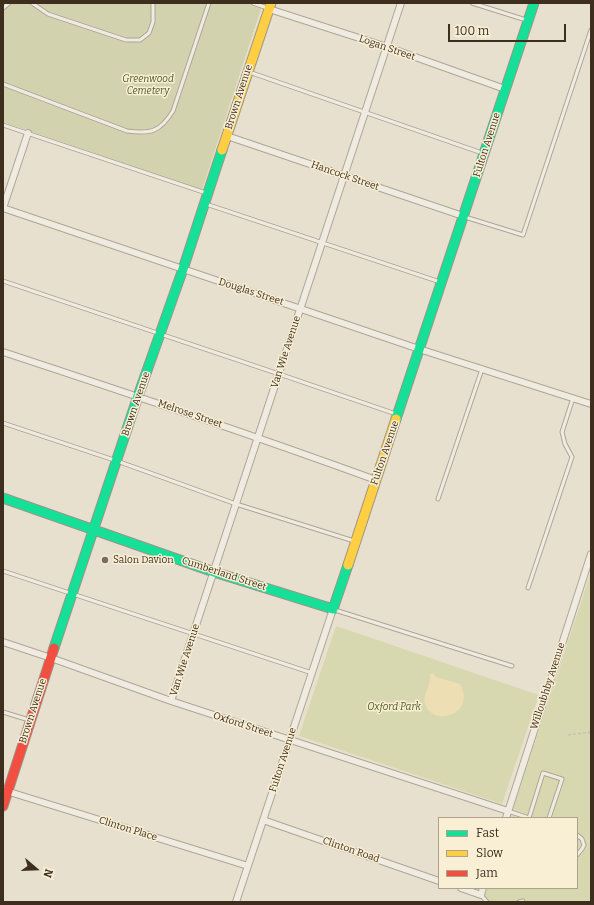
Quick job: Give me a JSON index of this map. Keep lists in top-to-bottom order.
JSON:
{
  "streets": {
    "street": [
      "Logan Street",
      "Brown Avenue",
      "Fulton Avenue",
      "Hancock Street",
      "Douglas Street",
      "Van Wie Avenue",
      "Melrose Street",
      "Cumberland Street",
      "Willoubhby Avenue",
      "Oxford Street",
      "Clinton Place",
      "Clinton Road"
    ]
  },
  "crossings": [
    ["Logan Street", "Brown Avenue"],
    ["Logan Street", "Fulton Avenue"],
    ["Logan Street", "Van Wie Avenue"],
    ["Brown Avenue", "Hancock Street"],
    ["Brown Avenue", "Douglas Street"],
    ["Brown Avenue", "Melrose Street"],
    ["Brown Avenue", "Cumberland Street"],
    ["Brown Avenue", "Oxford Street"],
    ["Brown Avenue", "Clinton Place"],
    ["Fulton Avenue", "Hancock Street"],
    ["Fulton Avenue", "Douglas Street"],
    ["Fulton Avenue", "Melrose Street"],
    ["Fulton Avenue", "Cumberland Street"],
    ["Fulton Avenue", "Oxford Street"],
    ["Fulton Avenue", "Clinton Place"],
    ["Fulton Avenue", "Clinton Road"],
    ["Hancock Street", "Van Wie Avenue"],
    ["Douglas Street", "Van Wie Avenue"],
    ["Van Wie Avenue", "Melrose Street"],
    ["Van Wie Avenue", "Cumberland Street"],
    ["Van Wie Avenue", "Oxford Street"],
    ["Willoubhby Avenue", "Oxford Street"]
  ],
  "parks": ["Greenwood Cemetery", "Oxford Park"],
  "places": ["Salon Davion"],
  "legend": ["Fast", "Slow", "Jam"],
  "scale_bar": "100 m",
  "north": "right"
}
